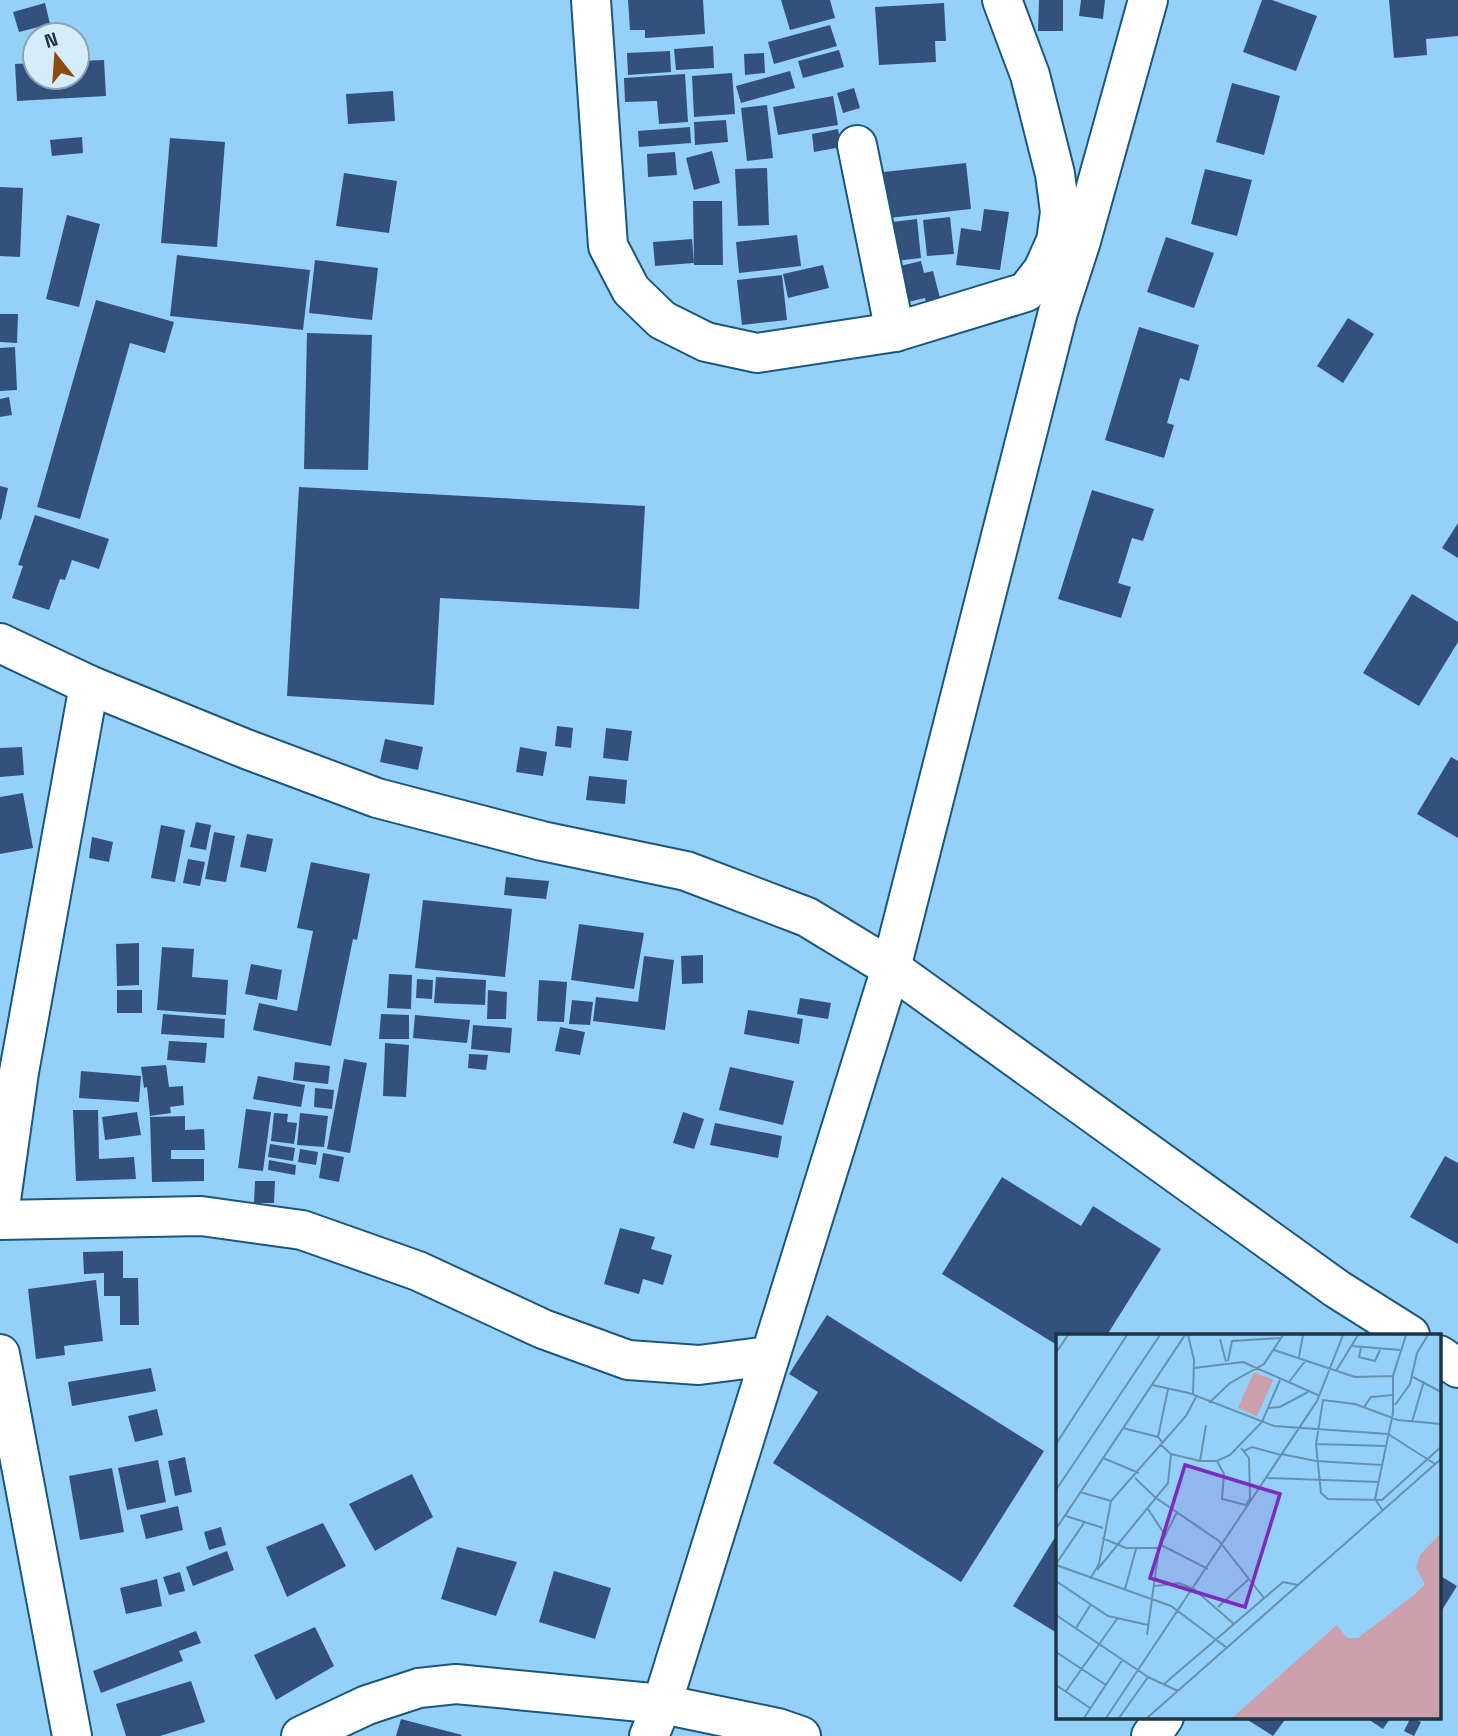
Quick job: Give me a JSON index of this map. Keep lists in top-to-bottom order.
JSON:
{
  "north": "top"
}
